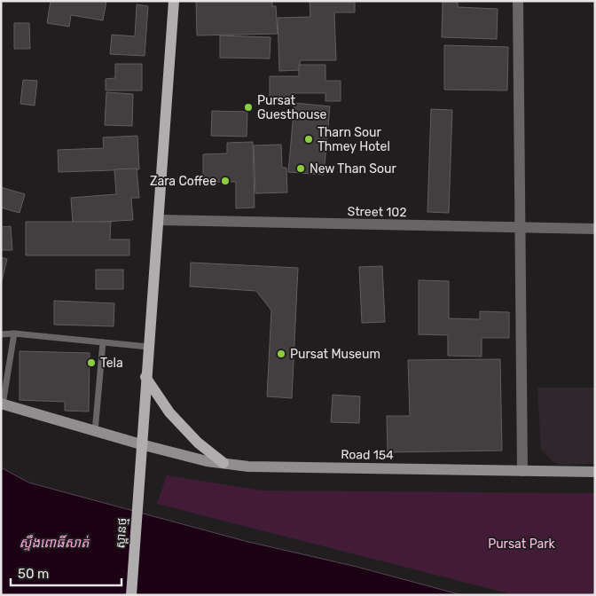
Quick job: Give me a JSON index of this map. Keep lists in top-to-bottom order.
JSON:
{
  "streets": {
    "main road": ["Road 154", "ស្ពានថ្ម"],
    "street": ["Street 102"]
  },
  "crossings": [
    ["Street 102", "ស្ពានថ្ម"],
    ["Road 154", "ស្ពានថ្ម"]
  ],
  "water": ["ស្ទឹងពោធិ៍សាត់"],
  "parks": ["Pursat Park"],
  "places": [
    "Pursat Guesthouse",
    "Tharn Sour Thmey Hotel",
    "New Than Sour",
    "Zara Coffee",
    "Pursat Museum",
    "Tela"
  ],
  "scale_bar": "50 m"
}
